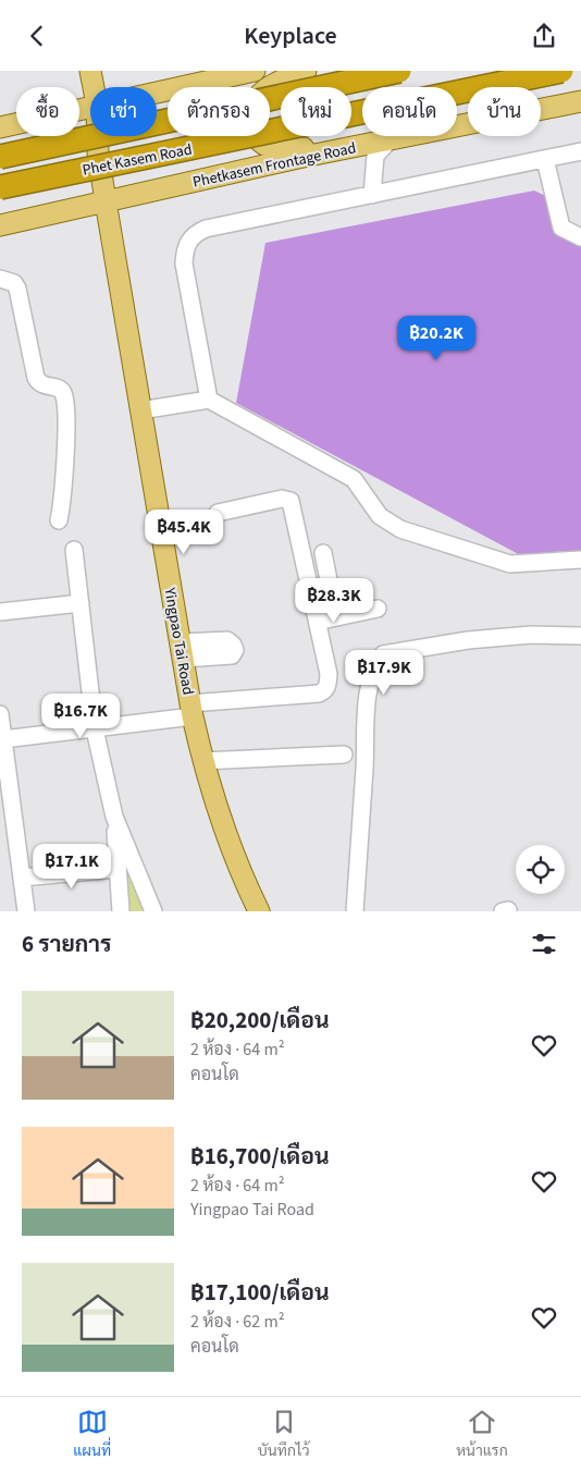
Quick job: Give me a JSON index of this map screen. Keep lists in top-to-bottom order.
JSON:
{
  "streets": {
    "highway": ["Phet Kasem Road"],
    "main road": ["Phetkasem Frontage Road", "Yingpao Tai Road"]
  },
  "crossings": [
    ["Phetkasem Frontage Road", "Yingpao Tai Road"]
  ],
  "page": {
    "header": "Keyplace",
    "chip": [
      "ซื้อ",
      "เช่า",
      "ตัวกรอง",
      "ใหม่",
      "คอนโด",
      "บ้าน"
    ],
    "price": [
      "฿20.2K",
      "฿45.4K",
      "฿28.3K",
      "฿17.9K",
      "฿16.7K",
      "฿17.1K"
    ],
    "heading": "6 รายการ",
    "list": [
      {
        "name": "฿20,200/เดือน",
        "note": "2 ห้อง · 64 m² · คอนโด"
      },
      {
        "name": "฿16,700/เดือน",
        "note": "2 ห้อง · 64 m² · Yingpao Tai Road"
      },
      {
        "name": "฿17,100/เดือน",
        "note": "2 ห้อง · 62 m² · คอนโด"
      }
    ],
    "tabs": ["แผนที่", "บันทึกไว้", "หน้าแรก"]
  }
}
